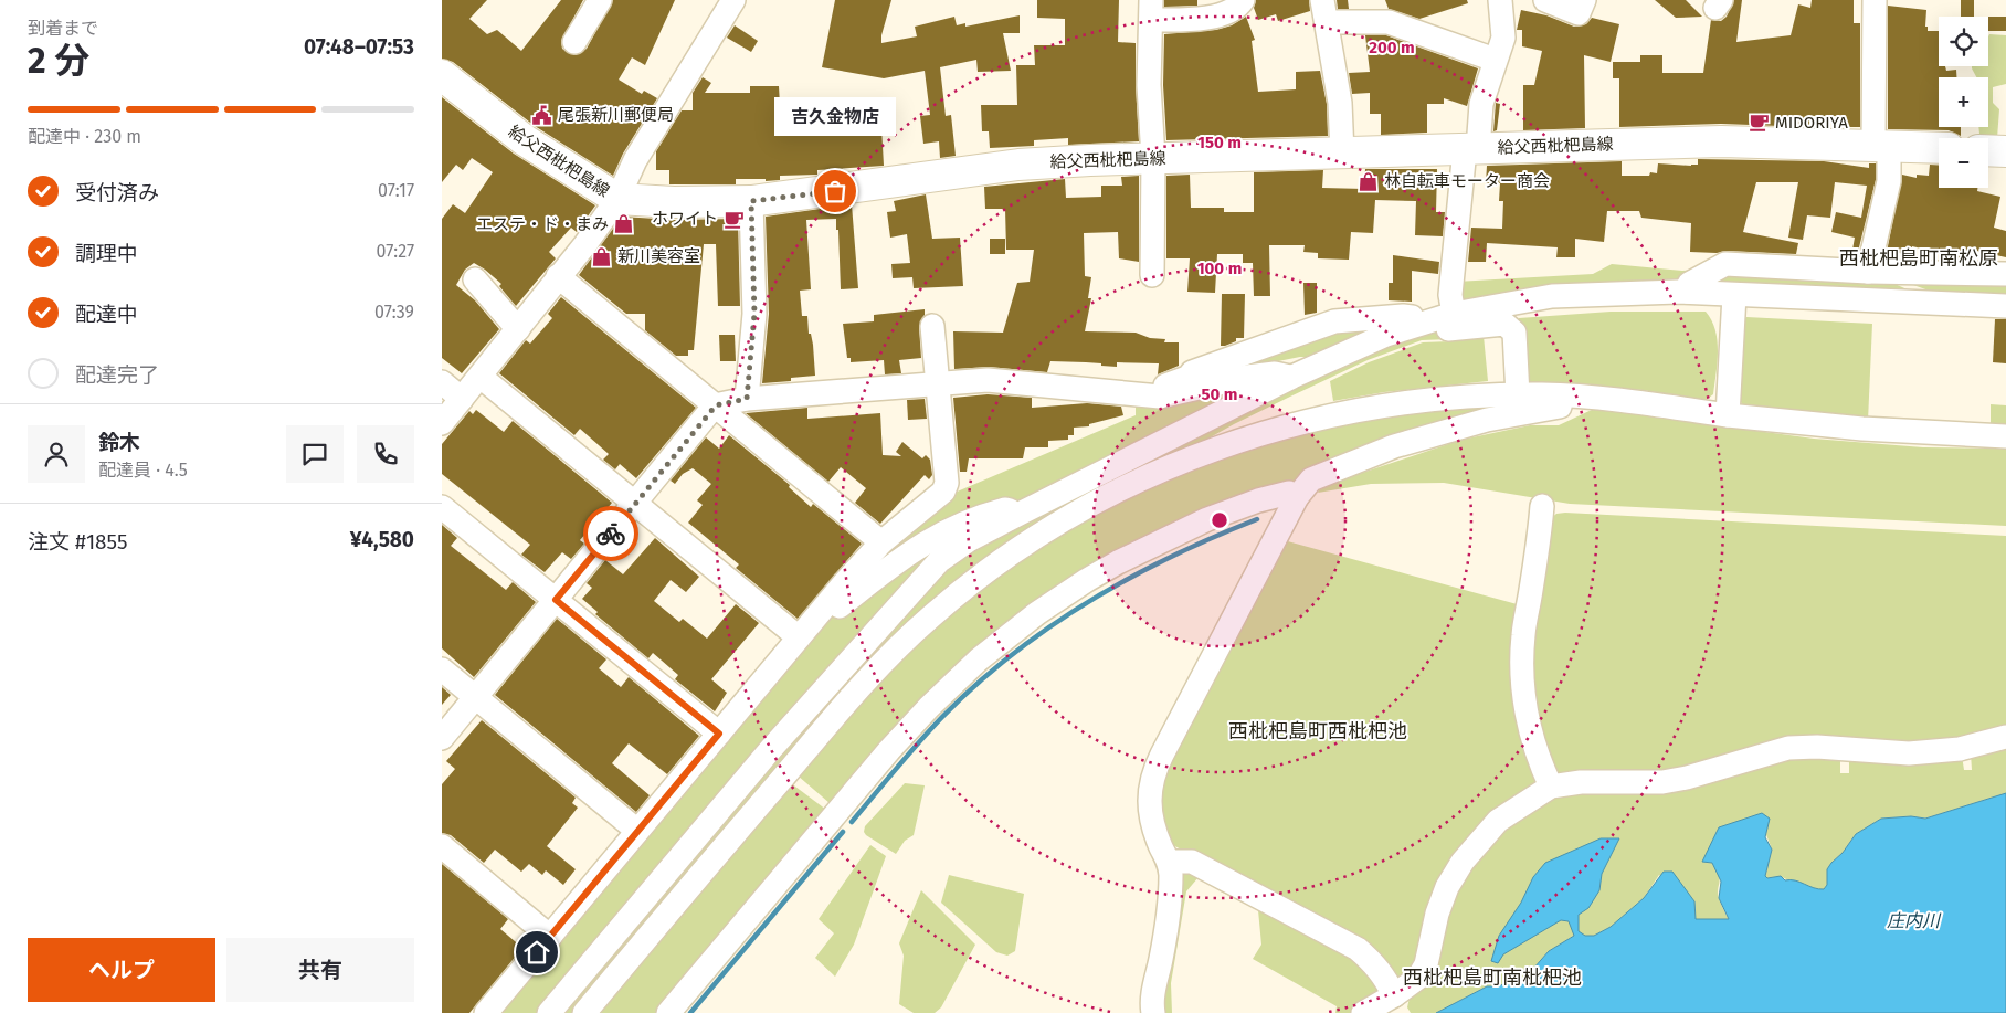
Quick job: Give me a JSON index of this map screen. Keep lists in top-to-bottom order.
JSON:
{
  "streets": {
    "main road": ["給父西枇杷島線"]
  },
  "districts": ["西枇杷島町南松原", "西枇杷島町西枇杷池", "西枇杷島町南枇杷池"],
  "water": ["庄内川"],
  "places": {
    "public building": ["尾張新川郵便局"],
    "cafe": ["MIDORIYA", "ホワイト"],
    "shop": ["林自転車モーター商会", "エステ・ド・まみ", "新川美容室"],
    "other": ["吉久金物店"]
  },
  "page": {
    "heading": ["2 分", "到着まで", "07:48–07:53"],
    "panel": [
      "鈴木",
      "配達員 · 4.5",
      "注文 #1855",
      "¥4,580"
    ],
    "map_buttons": ["+", "−"],
    "bar": "配達中 · 230 m",
    "bubble": "吉久金物店",
    "list": [
      ["受付済み", "07:17"],
      ["調理中", "07:27"],
      ["配達中", "07:39"],
      "配達完了"
    ],
    "buttons": ["ヘルプ", "共有"]
  },
  "rings": [
    "200 m",
    "150 m",
    "100 m",
    "50 m"
  ]
}
